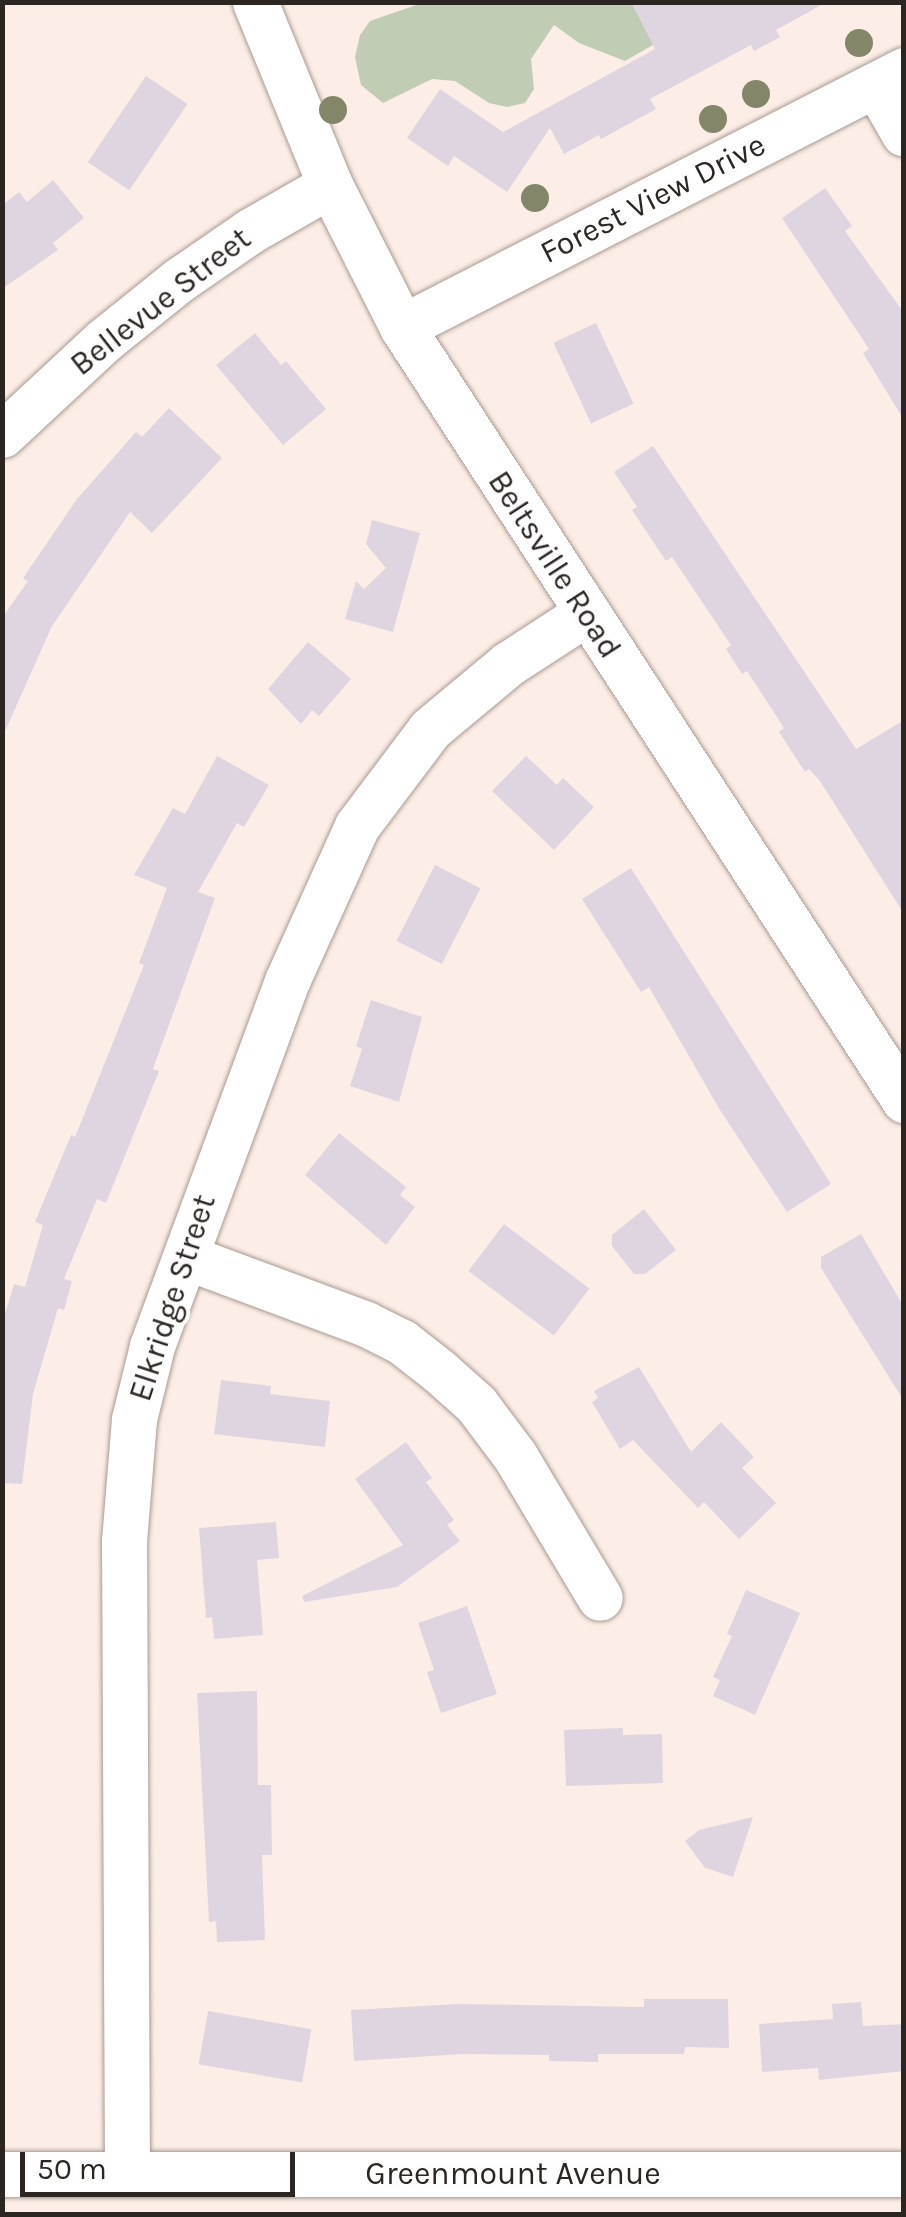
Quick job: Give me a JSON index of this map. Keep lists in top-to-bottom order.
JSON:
{
  "streets": {
    "street": [
      "Forest View Drive",
      "Bellevue Street",
      "Beltsville Road",
      "Elkridge Street",
      "Greenmount Avenue"
    ]
  },
  "crossings": [
    ["Forest View Drive", "Beltsville Road"],
    ["Bellevue Street", "Beltsville Road"],
    ["Beltsville Road", "Elkridge Street"],
    ["Elkridge Street", "Greenmount Avenue"]
  ],
  "scale_bar": "50 m"
}
